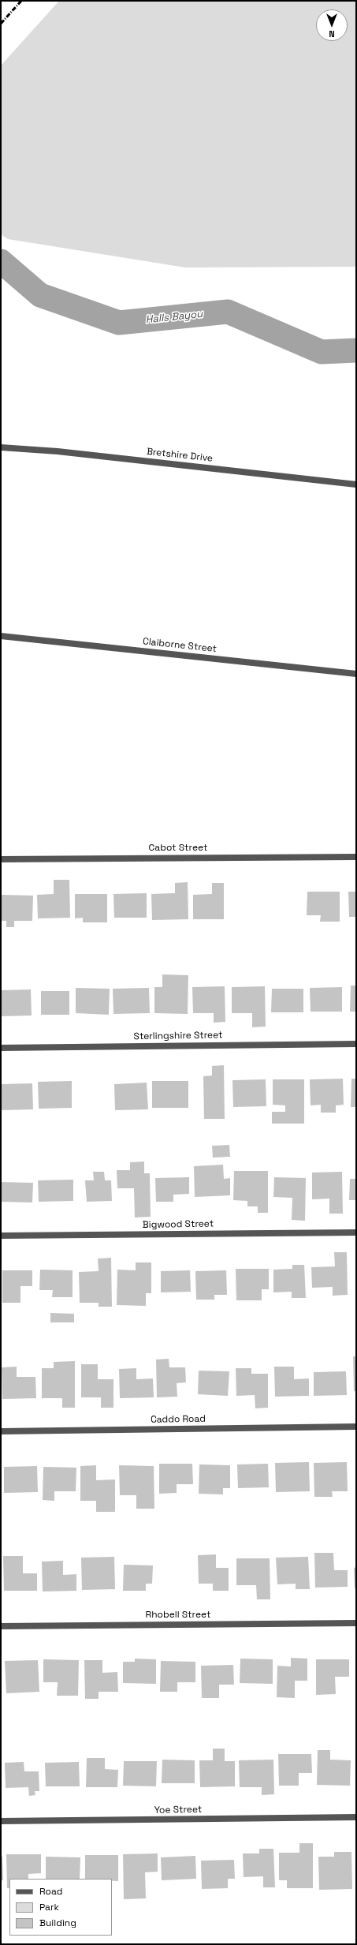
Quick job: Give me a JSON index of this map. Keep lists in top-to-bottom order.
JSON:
{
  "streets": {
    "street": [
      "Bretshire Drive",
      "Claiborne Street",
      "Cabot Street",
      "Sterlingshire Street",
      "Bigwood Street",
      "Caddo Road",
      "Rhobell Street",
      "Yoe Street"
    ]
  },
  "water": ["Halls Bayou"],
  "legend": ["Road", "Park", "Building"],
  "north": "bottom"
}
